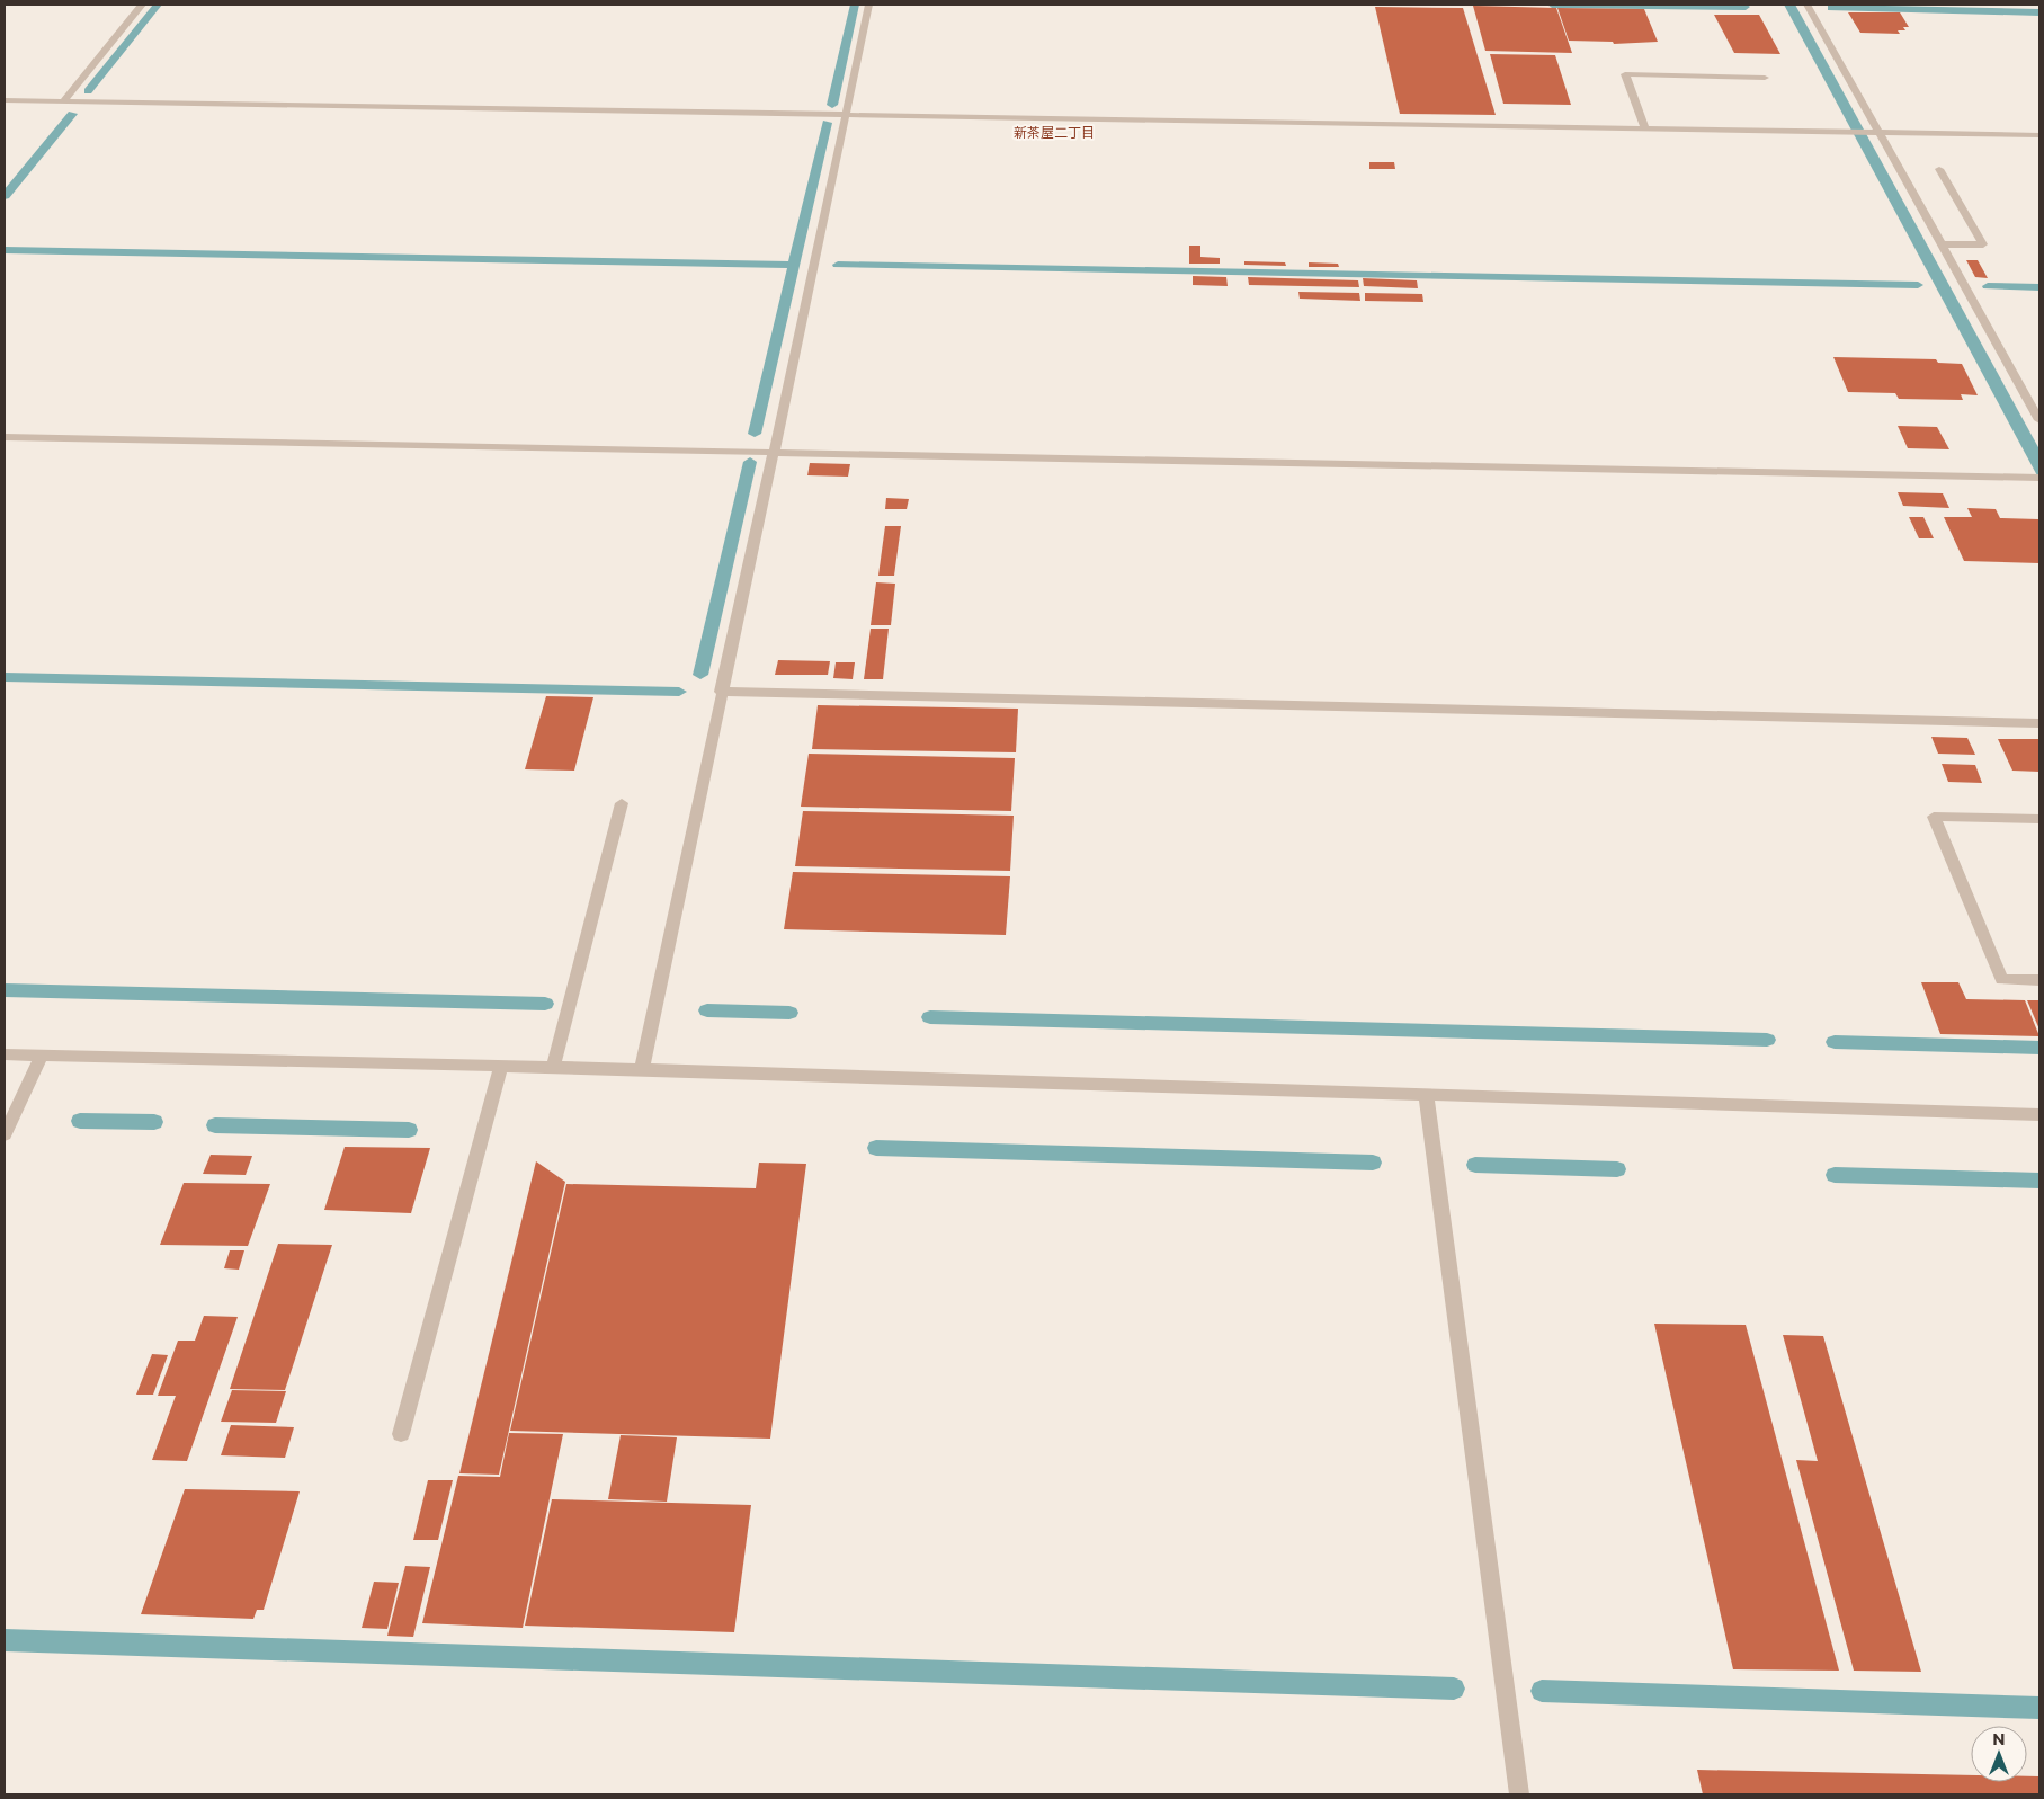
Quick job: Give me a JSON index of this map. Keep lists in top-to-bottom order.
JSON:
{
  "districts": ["新茶屋二丁目"],
  "north": "top"
}
